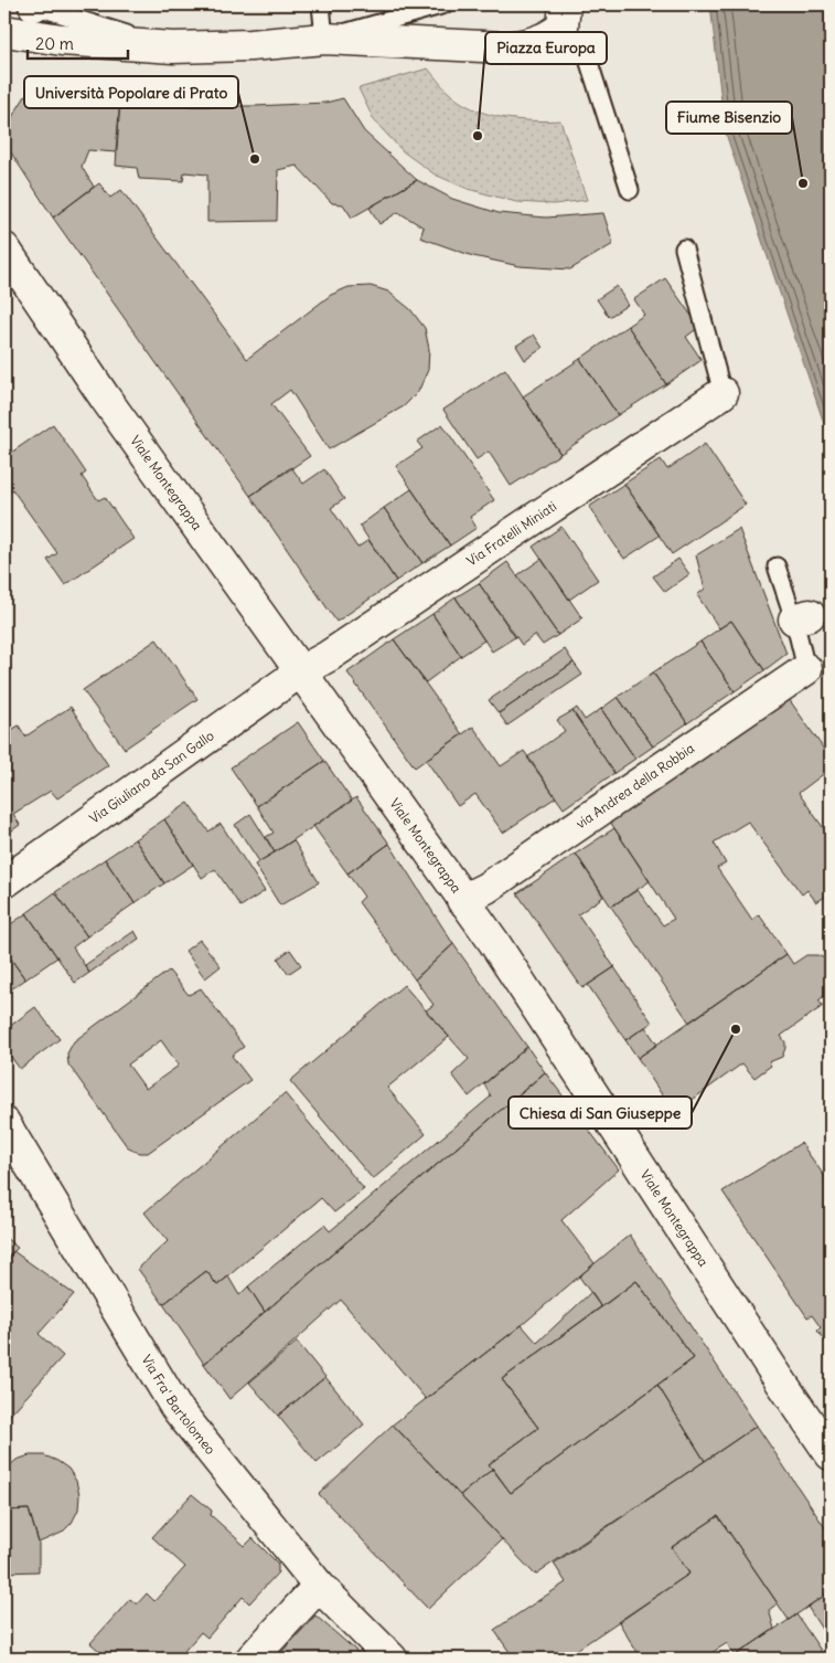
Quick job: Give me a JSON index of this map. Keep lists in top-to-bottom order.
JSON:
{
  "streets": {
    "street": [
      "Viale Montegrappa",
      "Via Fratelli Miniati",
      "Via Giuliano da San Gallo",
      "via Andrea della Robbia",
      "Via Fra' Bartolomeo"
    ]
  },
  "crossings": [
    ["Viale Montegrappa", "Via Fratelli Miniati"],
    ["Viale Montegrappa", "Via Giuliano da San Gallo"],
    ["Viale Montegrappa", "via Andrea della Robbia"],
    ["Via Fratelli Miniati", "Via Giuliano da San Gallo"]
  ],
  "places": [
    "Piazza Europa",
    "Università Popolare di Prato",
    "Fiume Bisenzio",
    "Chiesa di San Giuseppe"
  ],
  "scale_bar": "20 m"
}
